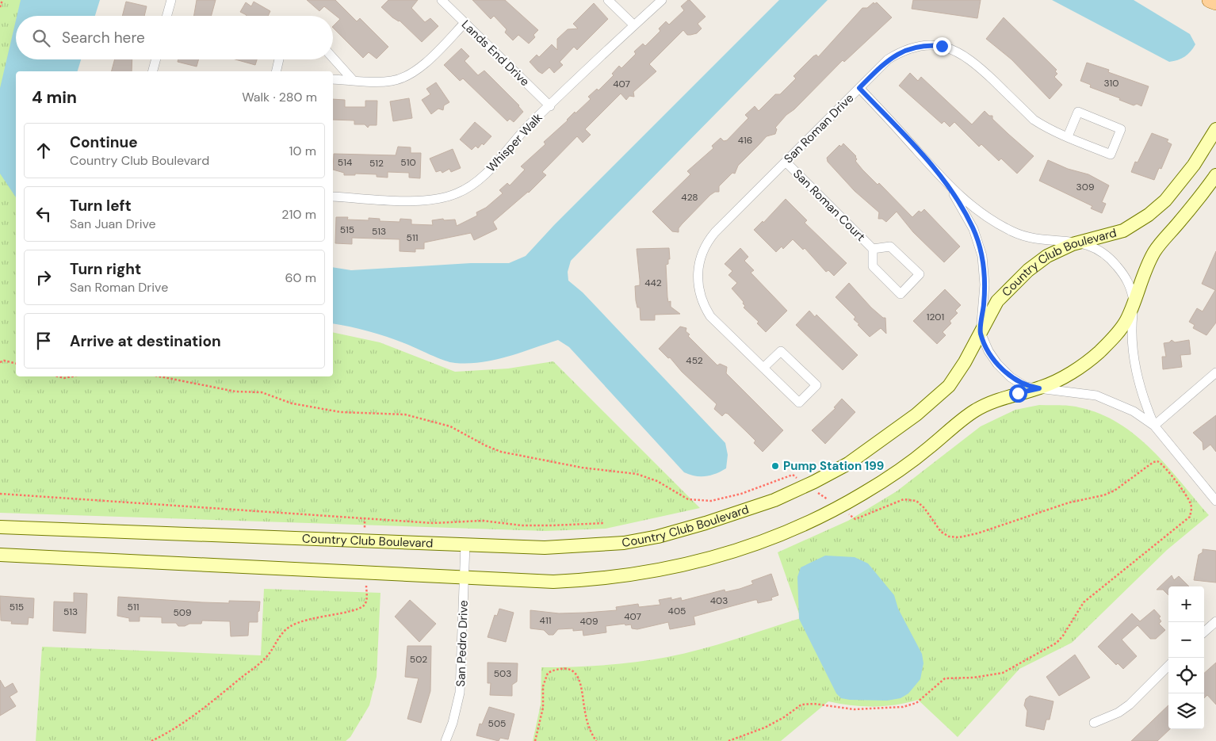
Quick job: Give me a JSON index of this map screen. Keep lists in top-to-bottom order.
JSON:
{
  "streets": {
    "street": [
      "Lands End Drive",
      "San Roman Drive",
      "Whisper Walk",
      "San Roman Court",
      "Country Club Boulevard",
      "San Pedro Drive"
    ]
  },
  "crossings": [
    ["Lands End Drive", "Whisper Walk"],
    ["San Roman Drive", "San Roman Court"],
    ["Country Club Boulevard", "San Pedro Drive"]
  ],
  "places": ["Pump Station 199"],
  "house_numbers": [
    "310",
    "407",
    "416",
    "514",
    "510",
    "512",
    "309",
    "428",
    "515",
    "513",
    "511",
    "442",
    "1201",
    "452",
    "403",
    "515",
    "511",
    "405",
    "513",
    "509",
    "407",
    "411",
    "409",
    "502",
    "503",
    "505"
  ],
  "page": {
    "search": "Search here",
    "heading": ["4 min", "Walk · 280 m"],
    "list": [
      ["Continue", "Country Club Boulevard", "10 m"],
      ["Turn left", "San Juan Drive", "210 m"],
      ["Turn right", "San Roman Drive", "60 m"],
      "Arrive at destination"
    ],
    "map_buttons": ["+", "−"]
  }
}
